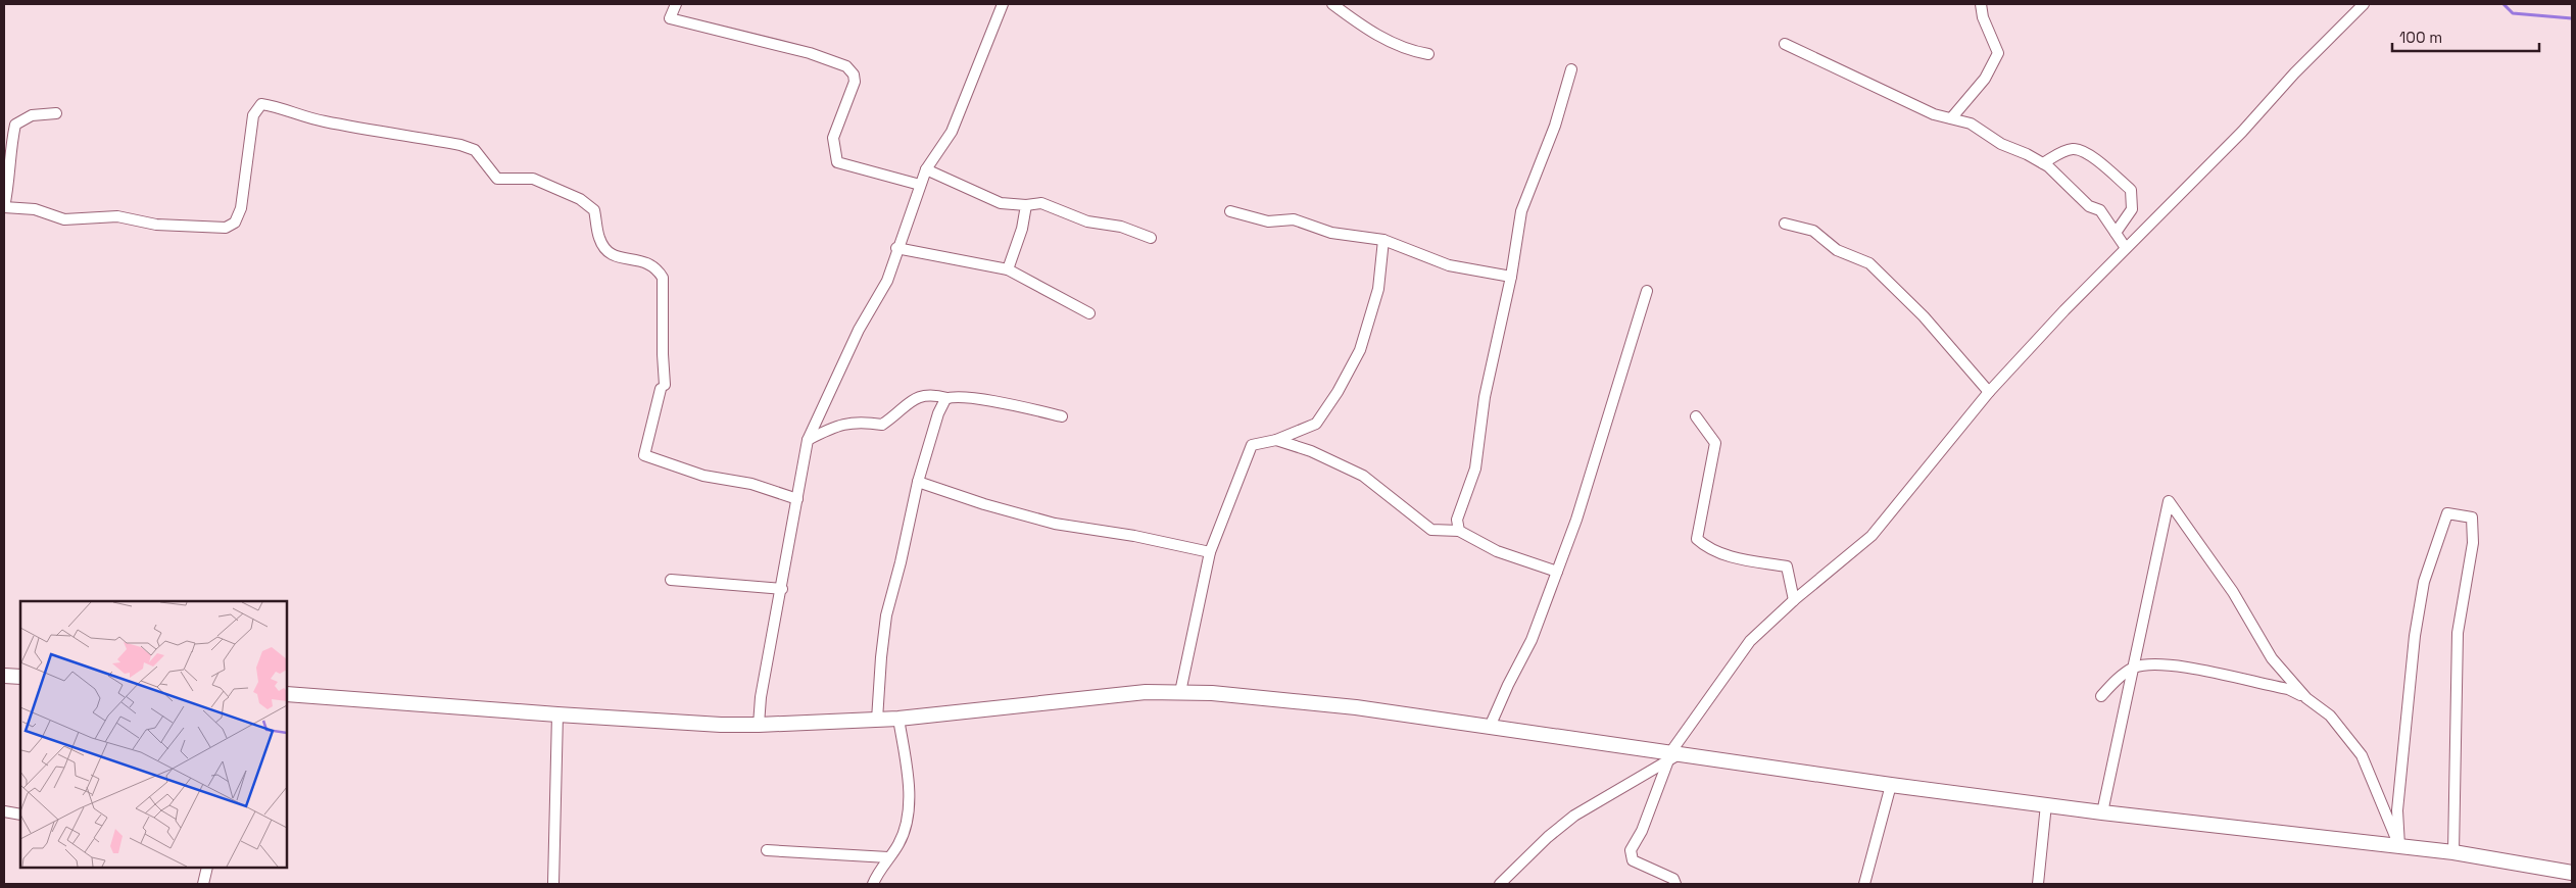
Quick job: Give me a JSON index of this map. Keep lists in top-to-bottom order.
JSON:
{
  "scale_bar": "100 m"
}
